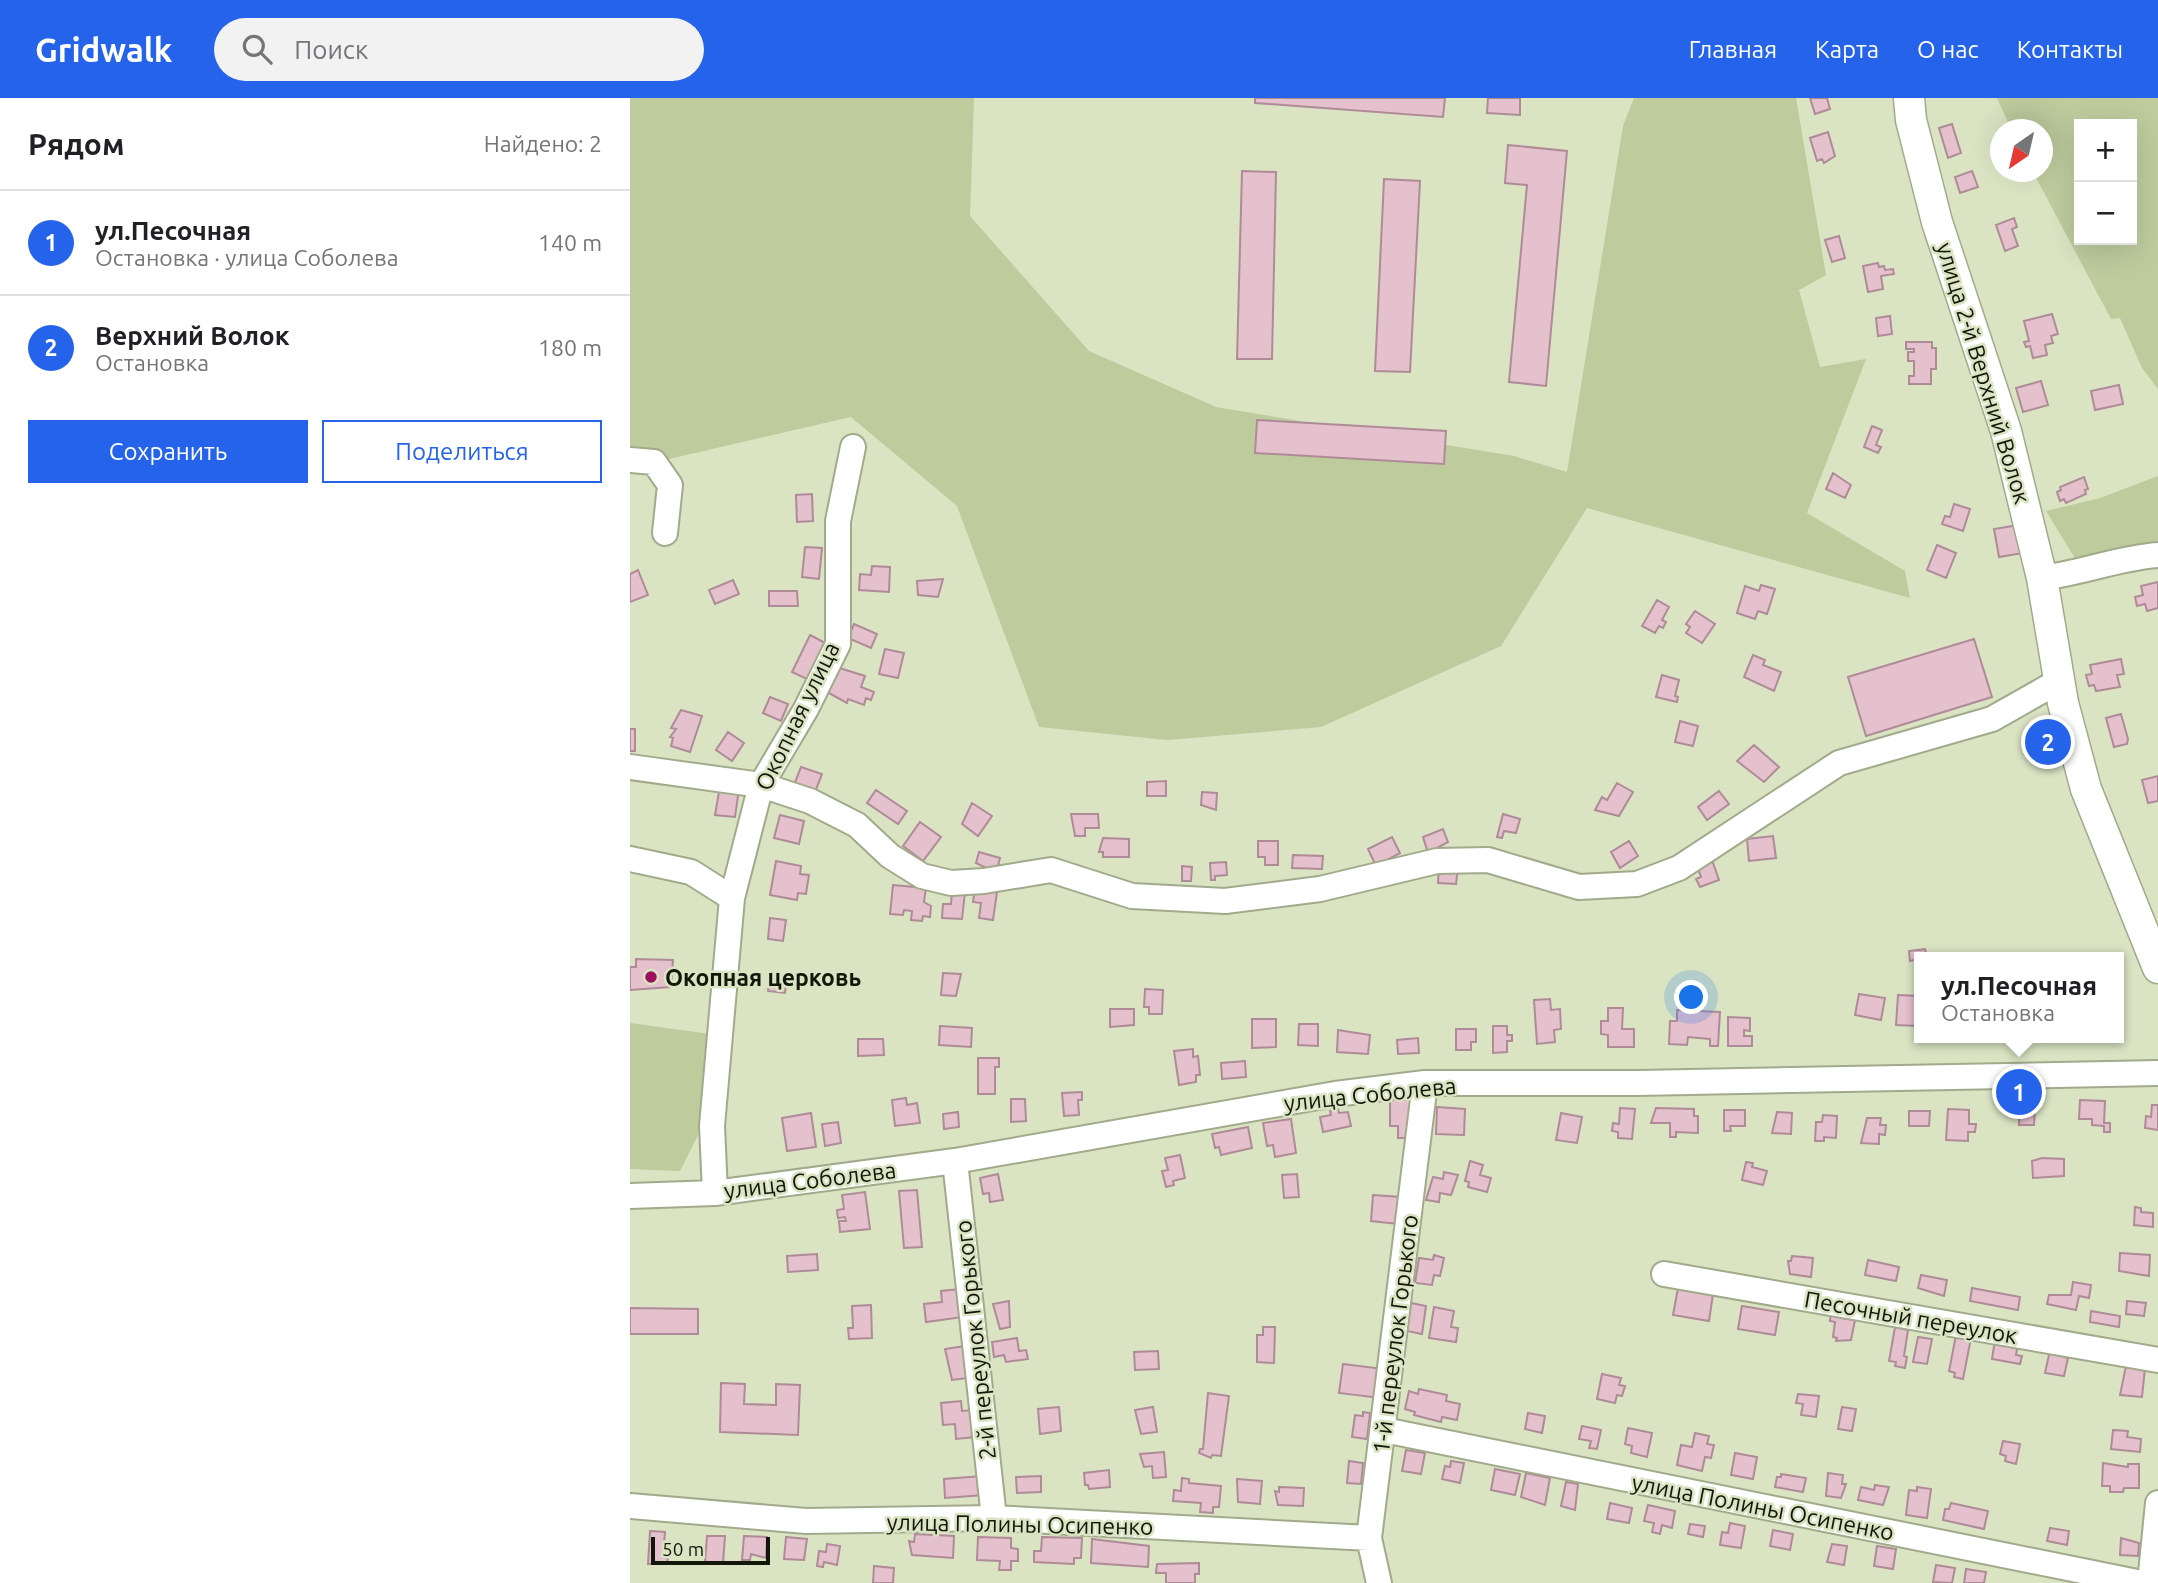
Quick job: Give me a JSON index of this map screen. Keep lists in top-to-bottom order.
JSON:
{
  "streets": {
    "main road": ["улица 2-й Верхний Волок"],
    "street": [
      "Окопная улица",
      "улица Соболева",
      "Песочный переулок",
      "1-й переулок Горького",
      "2-й переулок Горького",
      "улица Полины Осипенко"
    ]
  },
  "crossings": [
    ["Окопная улица", "улица Соболева"],
    ["улица Соболева", "1-й переулок Горького"],
    ["улица Соболева", "2-й переулок Горького"],
    ["1-й переулок Горького", "улица Полины Осипенко"],
    ["2-й переулок Горького", "улица Полины Осипенко"]
  ],
  "places": ["Окопная церковь"],
  "scale_bar": "50 m",
  "north": "bottom left",
  "page": {
    "header": "Gridwalk",
    "search": "Поиск",
    "nav": [
      "Главная",
      "Карта",
      "О нас",
      "Контакты"
    ],
    "heading": ["Рядом", "Найдено: 2"],
    "map_buttons": ["+", "−"],
    "list": [
      {
        "mark": "1",
        "name": "ул.Песочная",
        "note": "Остановка · улица Соболева",
        "value": "140 m"
      },
      {
        "mark": "2",
        "name": "Верхний Волок",
        "note": "Остановка",
        "value": "180 m"
      }
    ],
    "buttons": ["Сохранить", "Поделиться"],
    "pins": ["2", "1"],
    "popup": ["ул.Песочная", "Остановка"],
    "scale": "50 m"
  }
}
